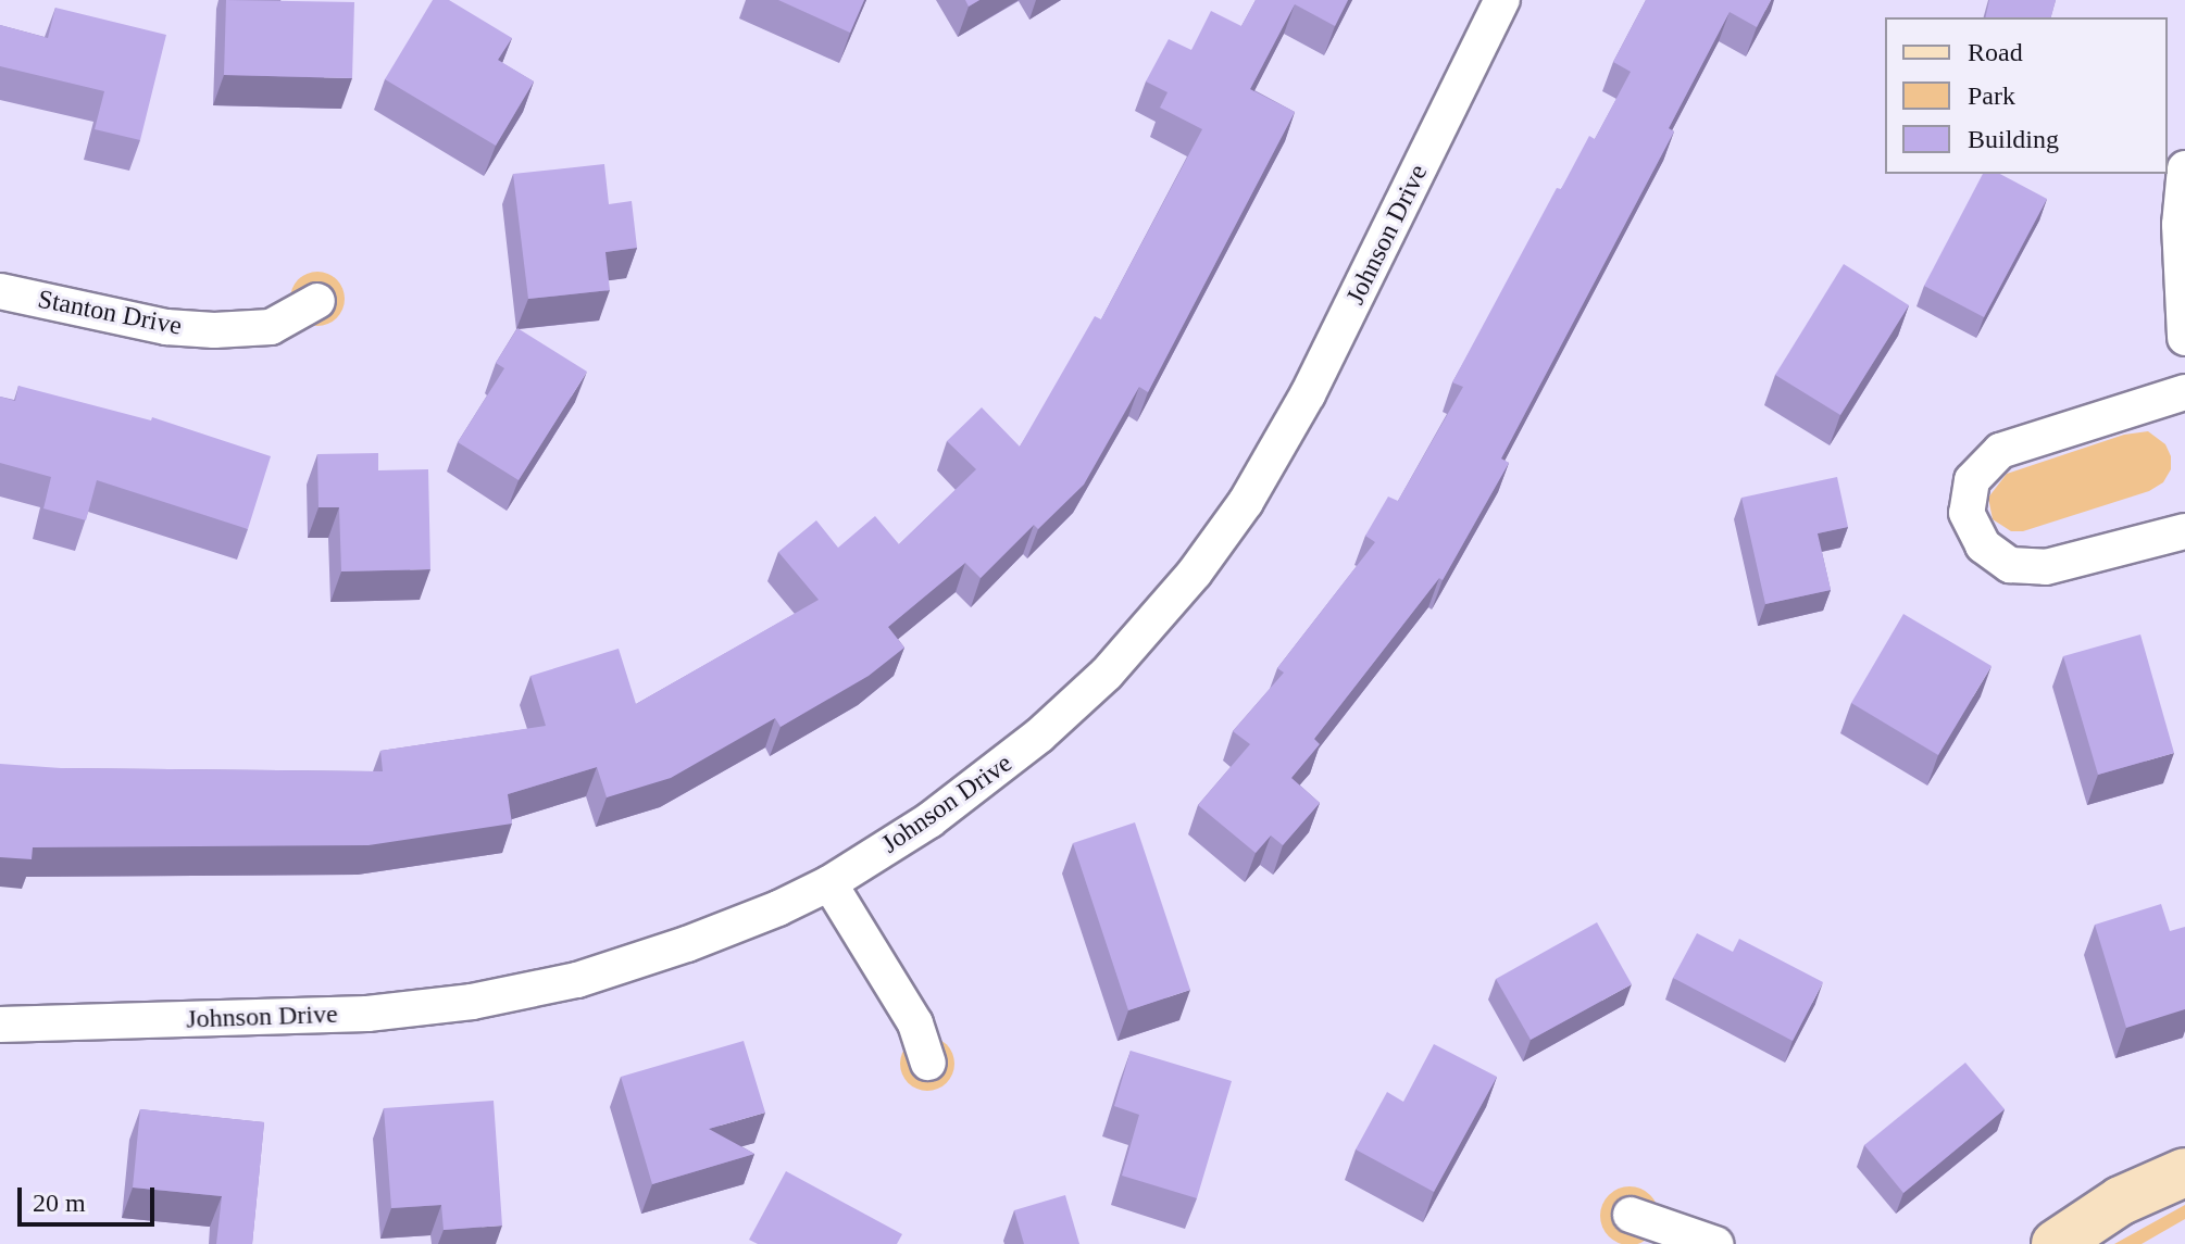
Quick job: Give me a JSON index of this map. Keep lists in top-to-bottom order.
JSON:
{
  "streets": {
    "street": ["Johnson Drive", "Stanton Drive"]
  },
  "legend": ["Road", "Park", "Building"],
  "scale_bar": "20 m"
}
